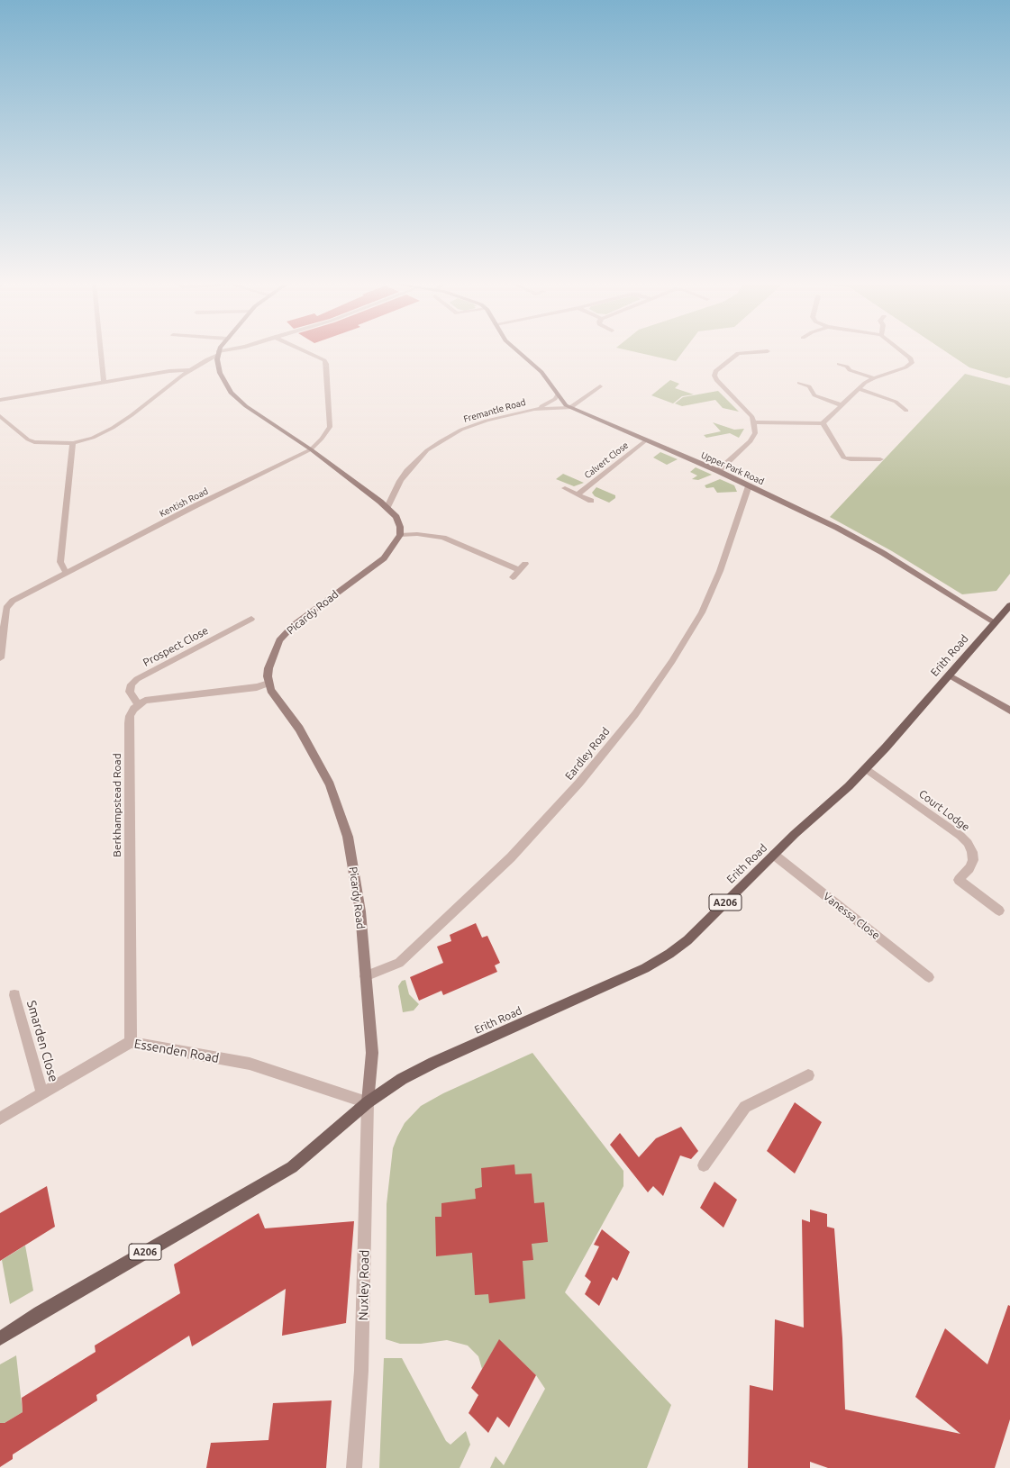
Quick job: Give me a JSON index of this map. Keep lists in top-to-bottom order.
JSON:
{
  "streets": {
    "main road": [
      "Upper Park Road",
      "Picardy Road",
      "Erith Road",
      "A206"
    ],
    "street": [
      "Fremantle Road",
      "Calvert Close",
      "Kentish Road",
      "Prospect Close",
      "Eardley Road",
      "Berkhampstead Road",
      "Court Lodge",
      "Vanessa Close",
      "Smarden Close",
      "Essenden Road",
      "Nuxley Road"
    ]
  },
  "crossings": [
    ["Fremantle Road", "Upper Park Road"],
    ["Calvert Close", "Upper Park Road"],
    ["Upper Park Road", "Erith Road"],
    ["Upper Park Road", "Eardley Road"],
    ["Picardy Road", "Erith Road"],
    ["Picardy Road", "Eardley Road"],
    ["Picardy Road", "A206"],
    ["Picardy Road", "Essenden Road"],
    ["Picardy Road", "Nuxley Road"],
    ["Prospect Close", "Berkhampstead Road"],
    ["Erith Road", "Court Lodge"],
    ["Erith Road", "A206"],
    ["Erith Road", "Vanessa Close"],
    ["Erith Road", "Essenden Road"],
    ["Erith Road", "Nuxley Road"],
    ["Berkhampstead Road", "Essenden Road"],
    ["A206", "Essenden Road"],
    ["A206", "Nuxley Road"],
    ["Smarden Close", "Essenden Road"],
    ["Essenden Road", "Nuxley Road"]
  ]
}
